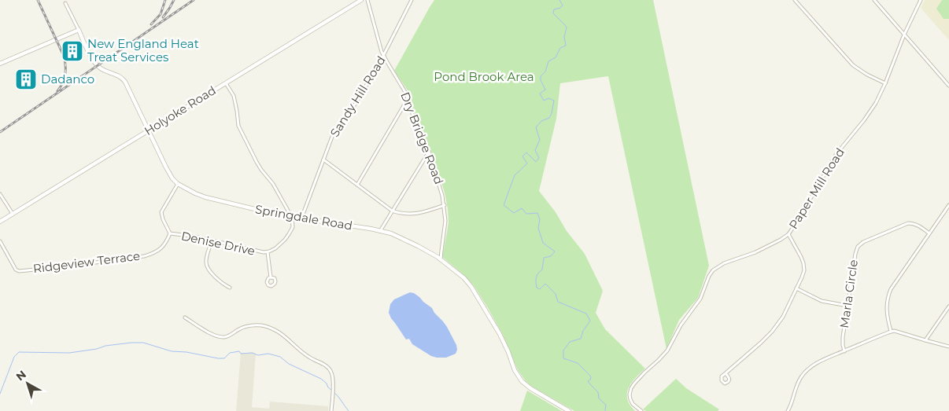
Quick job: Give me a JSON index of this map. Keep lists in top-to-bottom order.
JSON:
{
  "streets": {
    "street": [
      "Sandy Hill Road",
      "Holyoke Road",
      "Dry Bridge Road",
      "Paper Mill Road",
      "Springdale Road",
      "Denise Drive",
      "Ridgeview Terrace",
      "Marla Circle"
    ]
  },
  "crossings": [
    ["Sandy Hill Road", "Dry Bridge Road"],
    ["Sandy Hill Road", "Springdale Road"],
    ["Holyoke Road", "Springdale Road"],
    ["Dry Bridge Road", "Springdale Road"],
    ["Springdale Road", "Denise Drive"],
    ["Denise Drive", "Ridgeview Terrace"]
  ],
  "parks": ["Pond Brook Area"],
  "places": {
    "building": ["New England Heat Treat Services", "Dadanco"]
  },
  "north": "top left"
}
